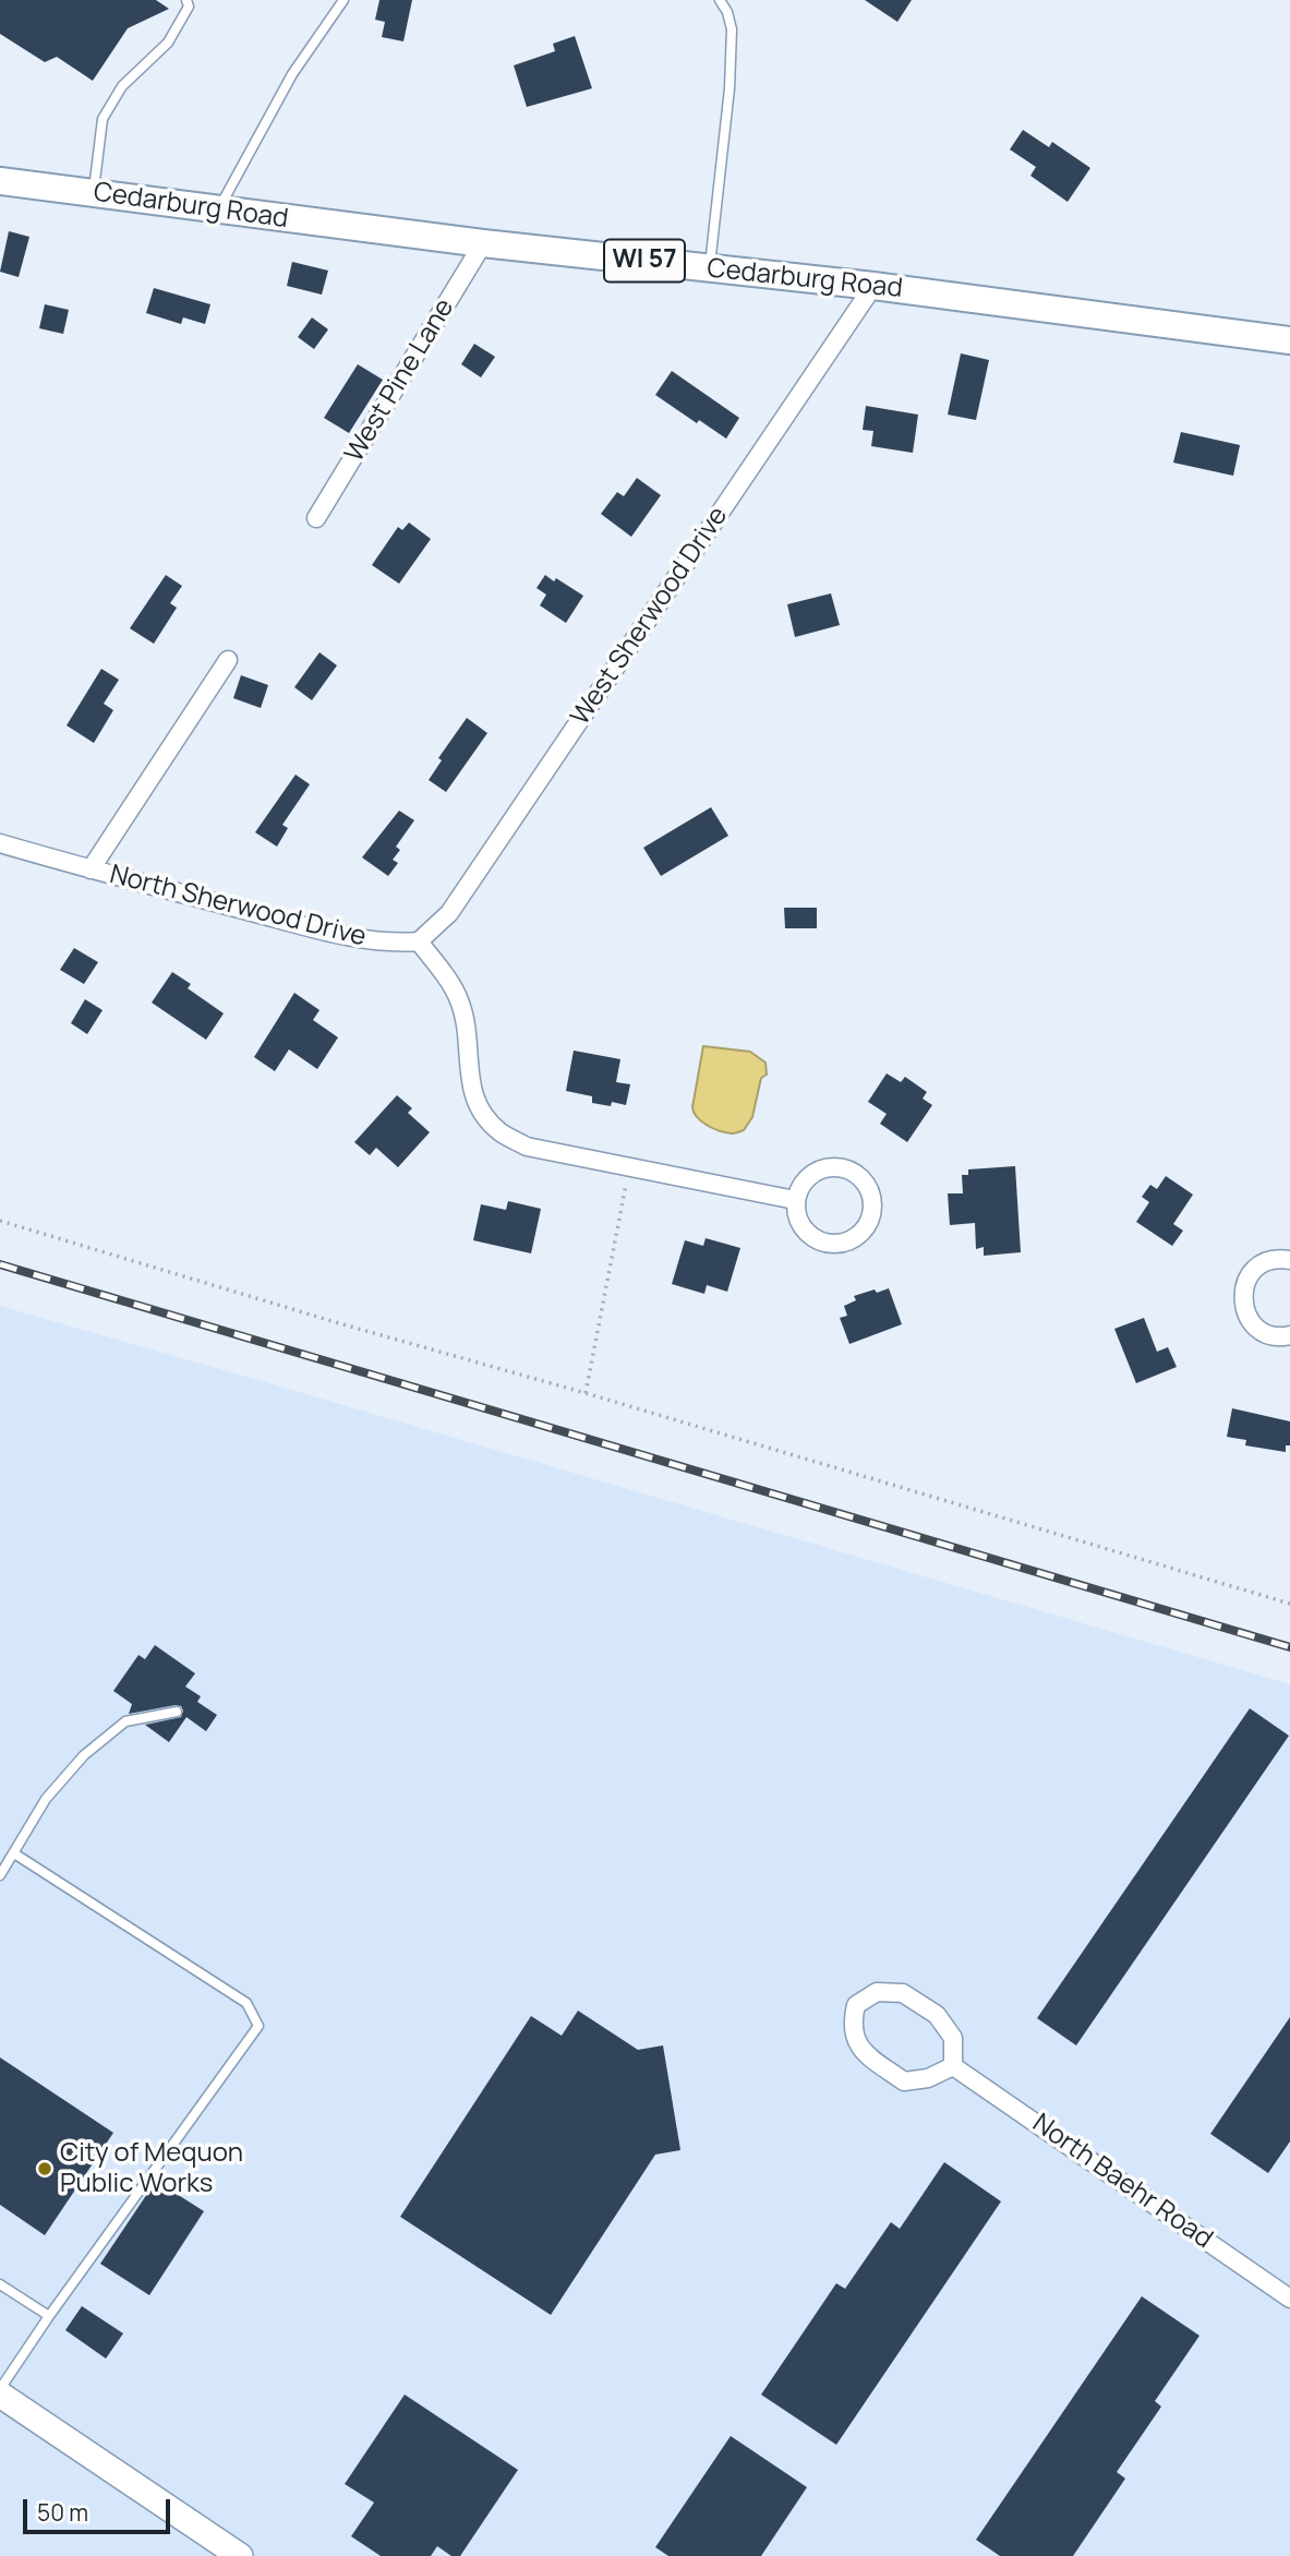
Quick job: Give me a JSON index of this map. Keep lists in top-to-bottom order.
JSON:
{
  "streets": {
    "main road": ["Cedarburg Road", "WI 57"],
    "street": [
      "West Pine Lane",
      "West Sherwood Drive",
      "North Sherwood Drive",
      "North Baehr Road"
    ]
  },
  "crossings": [
    ["Cedarburg Road", "West Pine Lane"],
    ["Cedarburg Road", "West Sherwood Drive"],
    ["West Sherwood Drive", "North Sherwood Drive"]
  ],
  "places": ["City of Mequon Public Works"],
  "scale_bar": "50 m"
}
